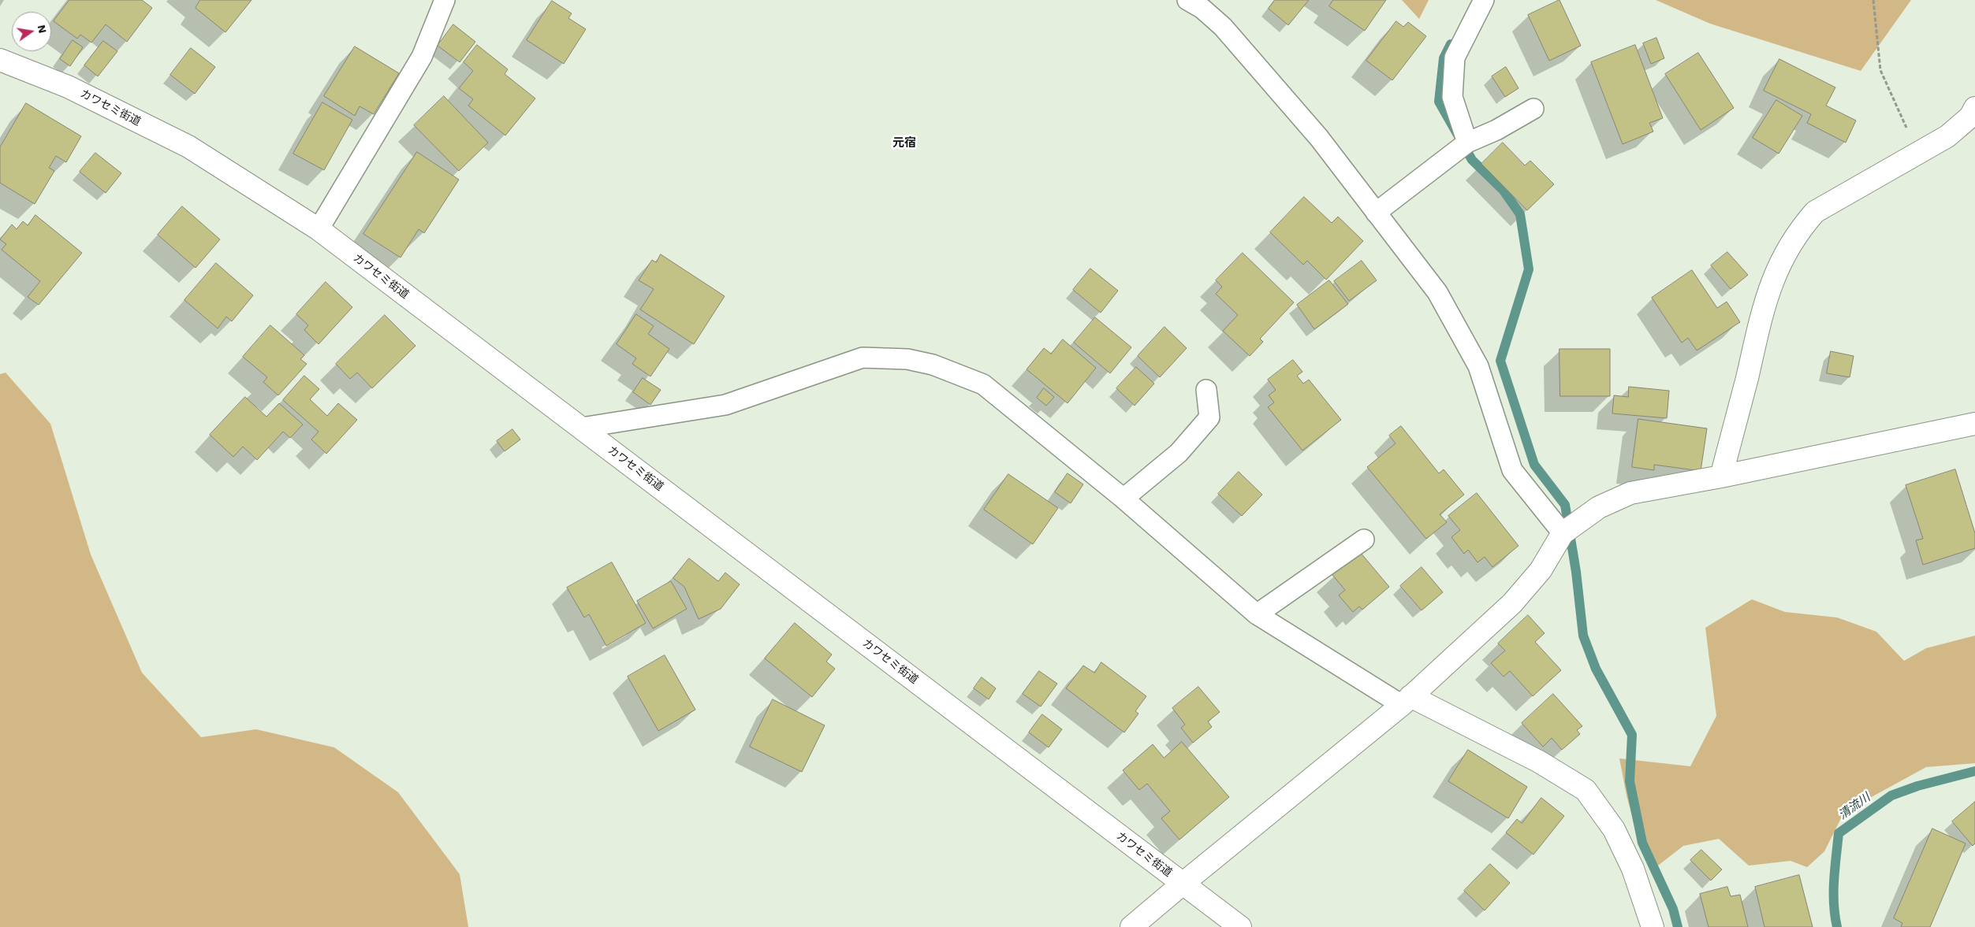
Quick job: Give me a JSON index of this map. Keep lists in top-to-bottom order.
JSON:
{
  "streets": {
    "street": ["カワセミ街道"]
  },
  "districts": ["元宿"],
  "water": ["清流川"],
  "north": "right"
}
